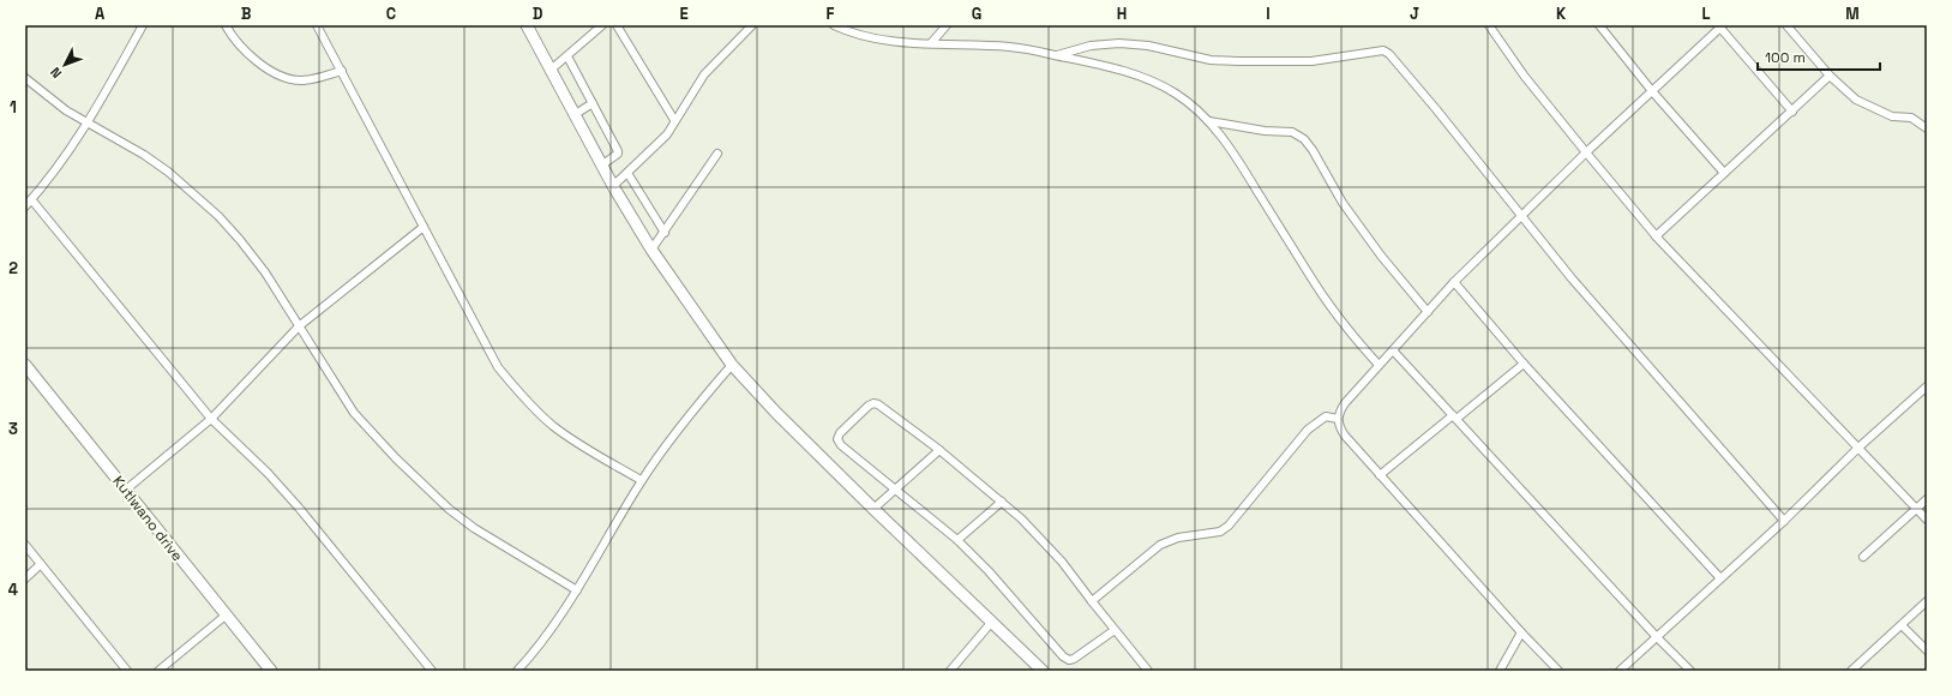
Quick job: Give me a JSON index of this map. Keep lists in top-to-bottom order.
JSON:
{
  "streets": {
    "street": ["Kutlwano drive"]
  },
  "scale_bar": "100 m",
  "north": "bottom left",
  "grid": {
    "columns": [
      "A",
      "B",
      "C",
      "D",
      "E",
      "F",
      "G",
      "H",
      "I",
      "J",
      "K",
      "L",
      "M"
    ],
    "rows": [
      "1",
      "2",
      "3",
      "4"
    ]
  }
}
